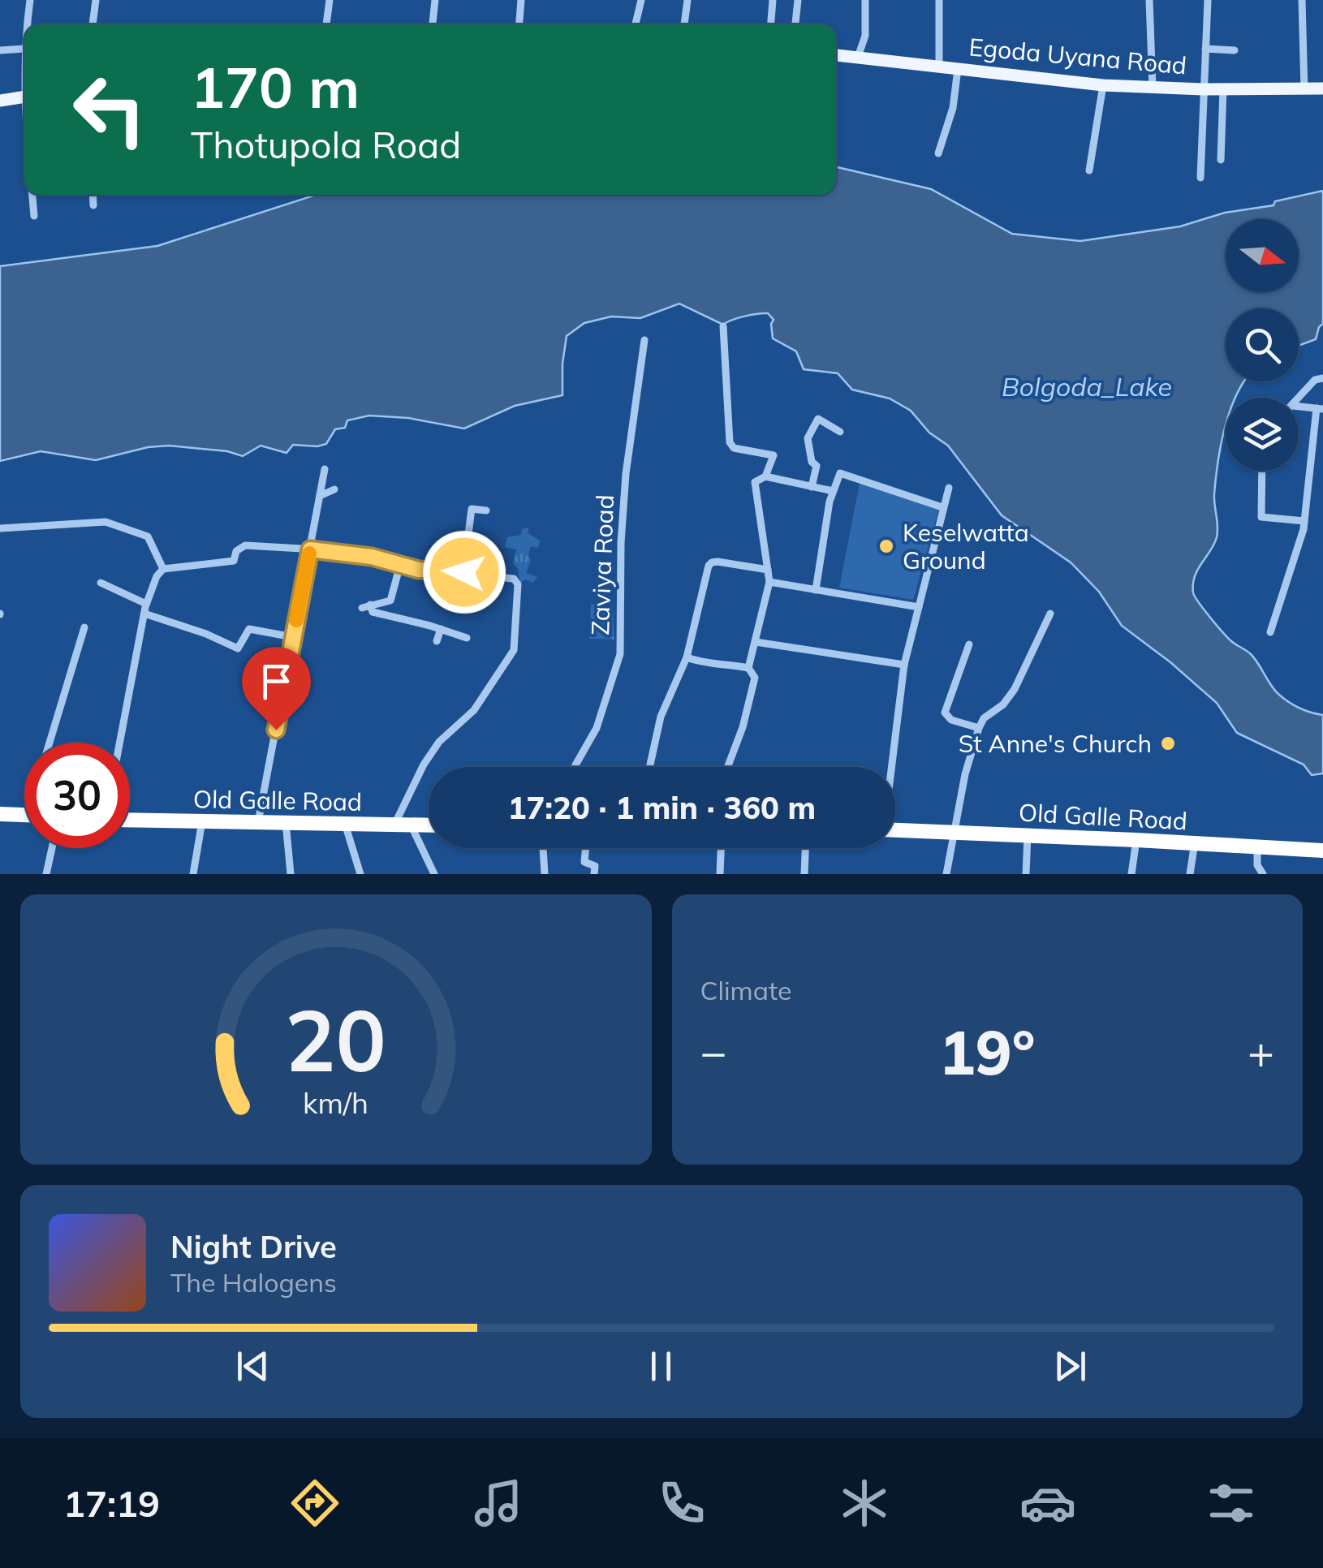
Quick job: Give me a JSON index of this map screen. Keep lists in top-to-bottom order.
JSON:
{
  "streets": {
    "highway": ["Old Galle Road"],
    "main road": ["Egoda Uyana Road"],
    "street": ["Zaviya Road"]
  },
  "water": ["Bolgoda_Lake"],
  "places": ["Keselwatta Ground", "St Anne's Church"],
  "north": "right",
  "page": {
    "turn": ["170 m", "Thotupola Road"],
    "limit": "30",
    "trip": "17:20 · 1 min · 360 m",
    "tile": "Climate",
    "heat": ["−", "19°", "+"],
    "song": ["Night Drive", "The Halogens"],
    "tabs": "17:19",
    "gauge": ["20", "km/h"]
  }
}
